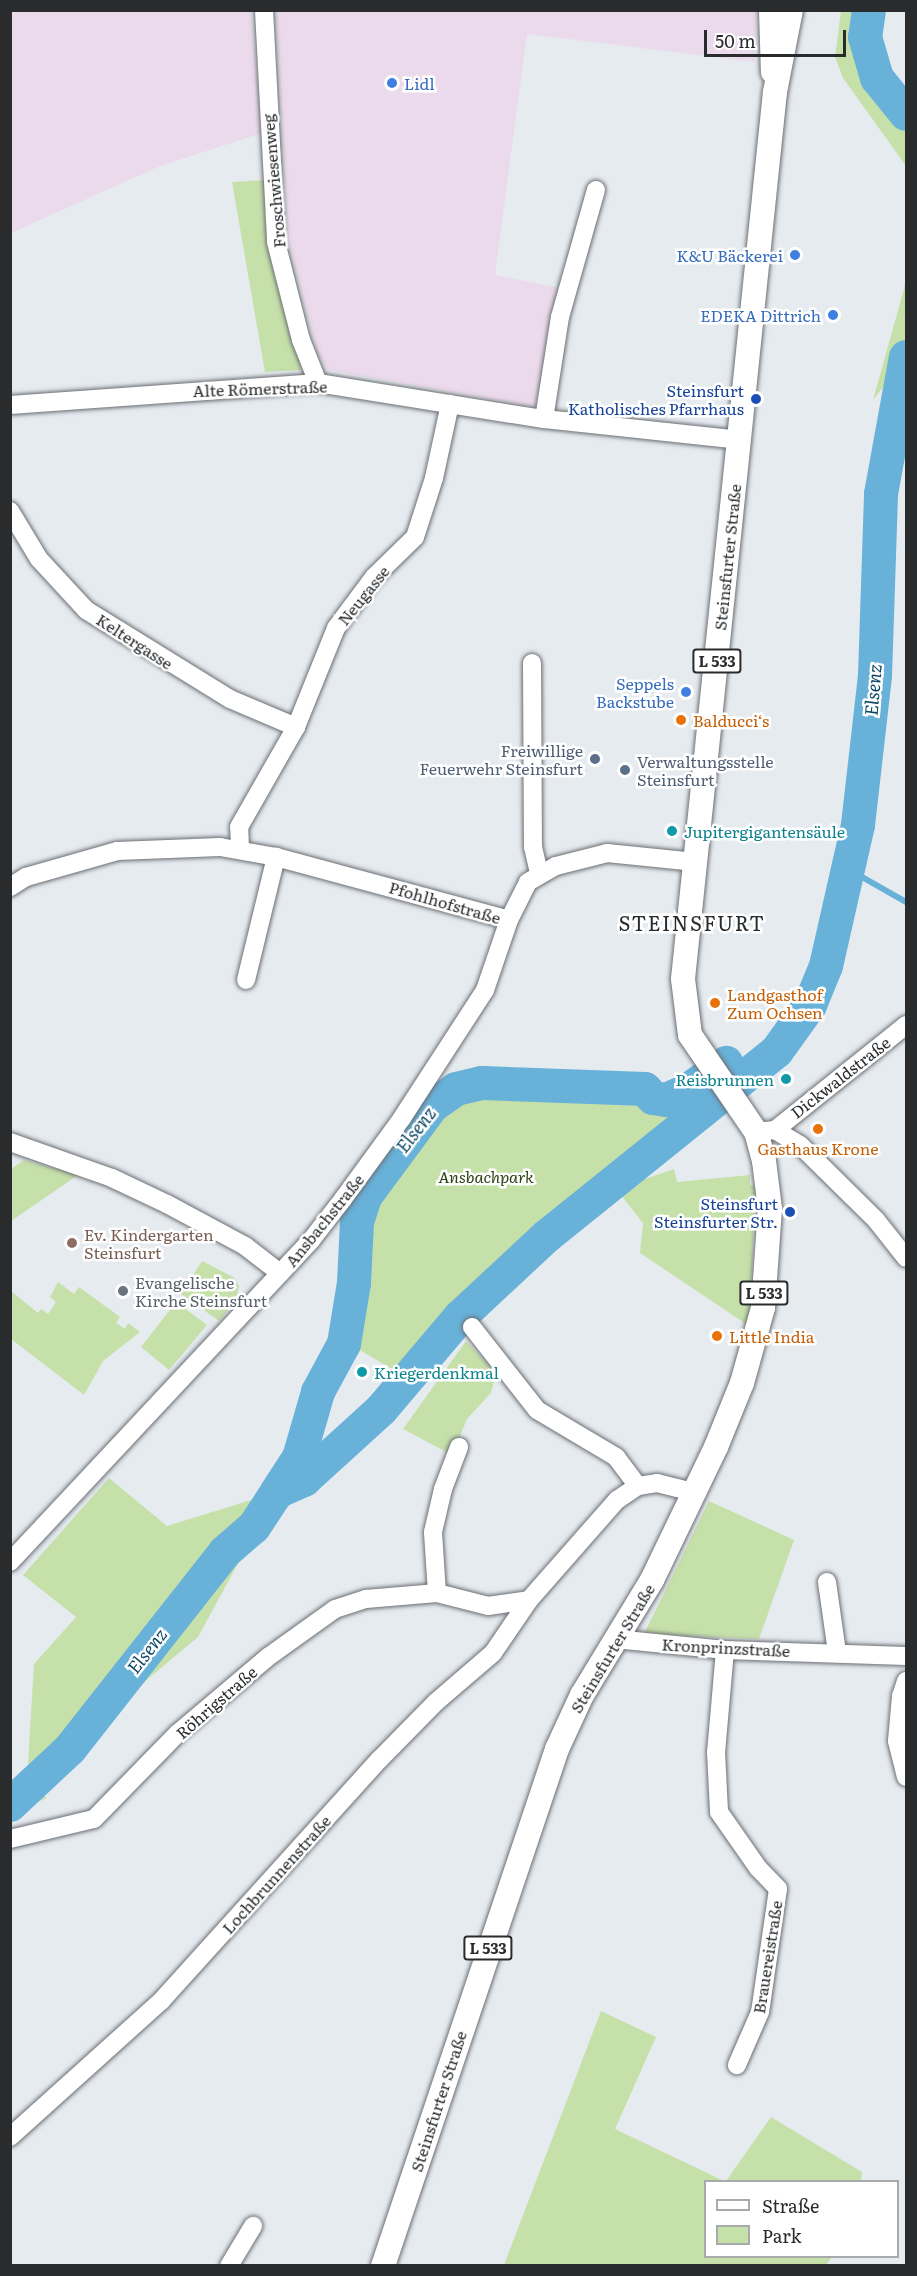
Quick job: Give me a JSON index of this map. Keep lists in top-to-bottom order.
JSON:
{
  "streets": {
    "main road": ["Steinsfurter Straße", "L 533"],
    "street": [
      "Froschwiesenweg",
      "Alte Römerstraße",
      "Neugasse",
      "Keltergasse",
      "Pfohlhofstraße",
      "Dickwaldstraße",
      "Ansbachstraße",
      "Kronprinzstraße",
      "Röhrigstraße",
      "Lochbrunnenstraße",
      "Brauereistraße"
    ]
  },
  "crossings": [
    ["Froschwiesenweg", "Alte Römerstraße"],
    ["Alte Römerstraße", "Steinsfurter Straße"],
    ["Alte Römerstraße", "Neugasse"],
    ["Steinsfurter Straße", "Dickwaldstraße"],
    ["Steinsfurter Straße", "Kronprinzstraße"],
    ["Neugasse", "Keltergasse"],
    ["Neugasse", "Pfohlhofstraße"],
    ["Pfohlhofstraße", "Ansbachstraße"],
    ["Kronprinzstraße", "Brauereistraße"],
    ["Röhrigstraße", "Lochbrunnenstraße"]
  ],
  "districts": ["STEINSFURT"],
  "water": ["Elsenz"],
  "parks": ["Ansbachpark"],
  "places": [
    "Lidl",
    "K&U Bäckerei",
    "EDEKA Dittrich",
    "Steinsfurt Katholisches Pfarrhaus",
    "Seppels Backstube",
    "Balducci‘s",
    "Freiwillige Feuerwehr Steinsfurt",
    "Verwaltungsstelle Steinsfurt",
    "Jupitergigantensäule",
    "Landgasthof Zum Ochsen",
    "Reisbrunnen",
    "Gasthaus Krone",
    "Steinsfurt Steinsfurter Str.",
    "Ev. Kindergarten Steinsfurt",
    "Evangelische Kirche Steinsfurt",
    "Little India",
    "Kriegerdenkmal"
  ],
  "legend": ["Straße", "Park"],
  "scale_bar": "50 m"
}
